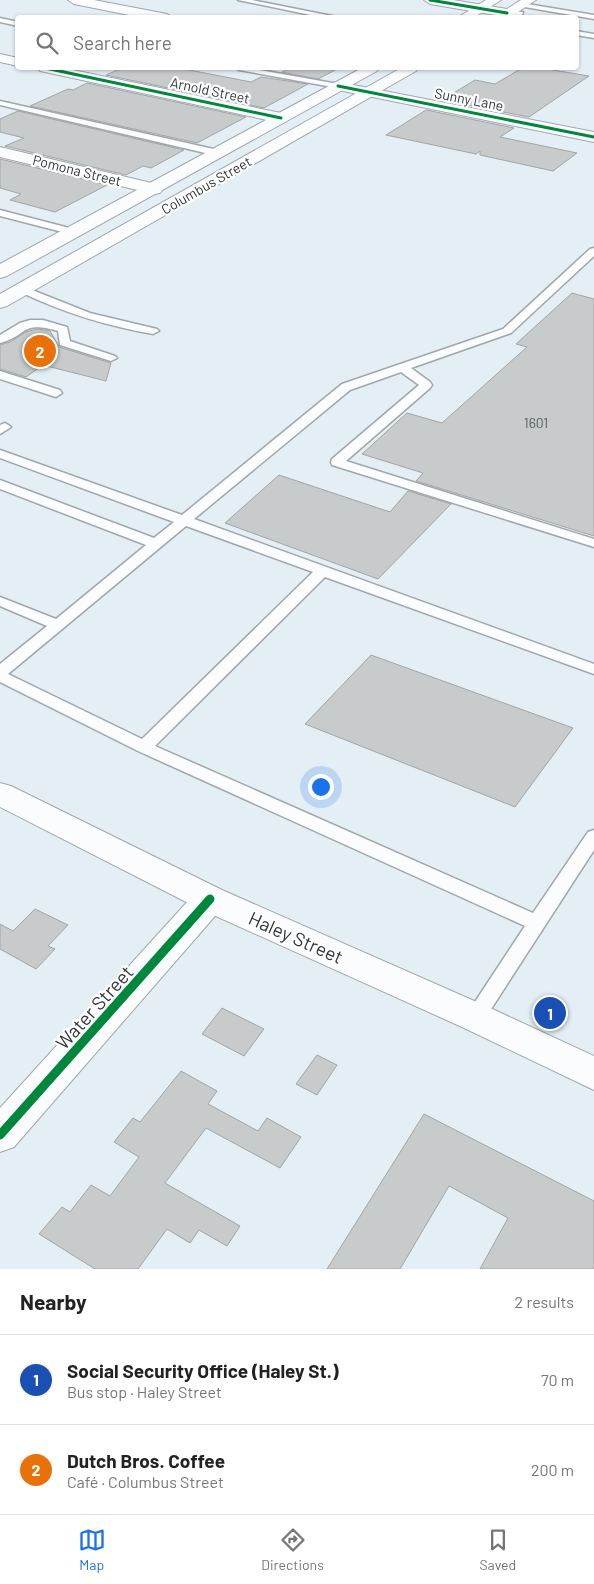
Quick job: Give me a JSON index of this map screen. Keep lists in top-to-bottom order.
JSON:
{
  "streets": {
    "main road": [
      "Arnold Street",
      "Sunny Lane",
      "Pomona Street",
      "Columbus Street",
      "Haley Street",
      "Water Street"
    ]
  },
  "crossings": [
    ["Arnold Street", "Columbus Street"],
    ["Sunny Lane", "Columbus Street"],
    ["Pomona Street", "Columbus Street"],
    ["Haley Street", "Water Street"]
  ],
  "house_numbers": ["1601"],
  "page": {
    "search": "Search here",
    "pins": ["2", "1"],
    "heading": ["Nearby", "2 results"],
    "list": [
      {
        "mark": "1",
        "name": "Social Security Office (Haley St.)",
        "note": "Bus stop · Haley Street",
        "value": "70 m"
      },
      {
        "mark": "2",
        "name": "Dutch Bros. Coffee",
        "note": "Café · Columbus Street",
        "value": "200 m"
      }
    ],
    "nav": ["Map", "Directions", "Saved"]
  }
}
